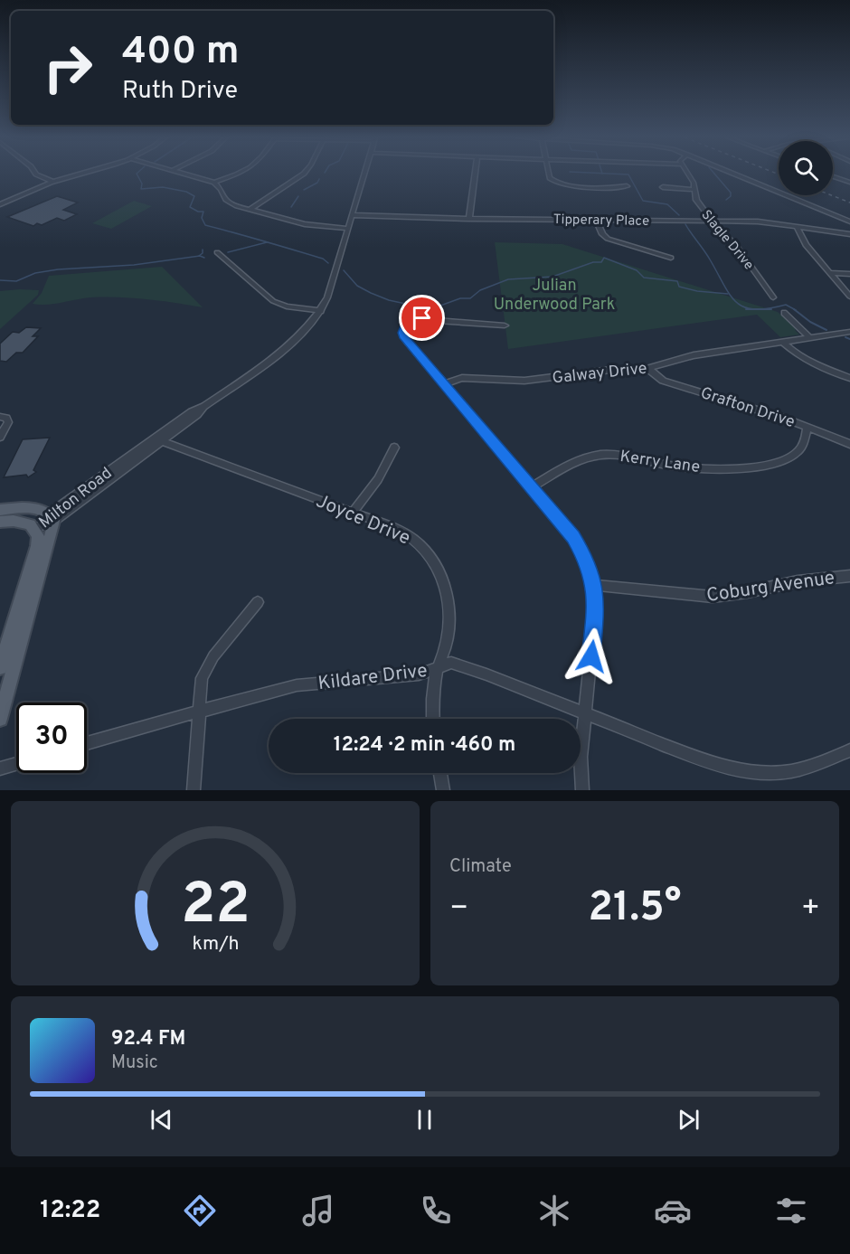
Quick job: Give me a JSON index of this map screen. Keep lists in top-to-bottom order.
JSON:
{
  "streets": {
    "street": [
      "Tipperary Place",
      "Slagle Drive",
      "Galway Drive",
      "Grafton Drive",
      "Kerry Lane",
      "Milton Road",
      "Joyce Drive",
      "Coburg Avenue",
      "Kildare Drive"
    ]
  },
  "crossings": [
    ["Tipperary Place", "Slagle Drive"],
    ["Tipperary Place", "Milton Road"],
    ["Galway Drive", "Grafton Drive"],
    ["Grafton Drive", "Kerry Lane"],
    ["Milton Road", "Joyce Drive"],
    ["Joyce Drive", "Kildare Drive"]
  ],
  "parks": ["Julian Underwood Park"],
  "page": {
    "turn": ["400 m", "Ruth Drive"],
    "limit": "30",
    "trip": "12:24 · 2 min · 460 m",
    "tile": "Climate",
    "heat": ["−", "21.5°", "+"],
    "song": ["92.4 FM", "Music"],
    "tabs": "12:22",
    "gauge": ["22", "km/h"]
  }
}
